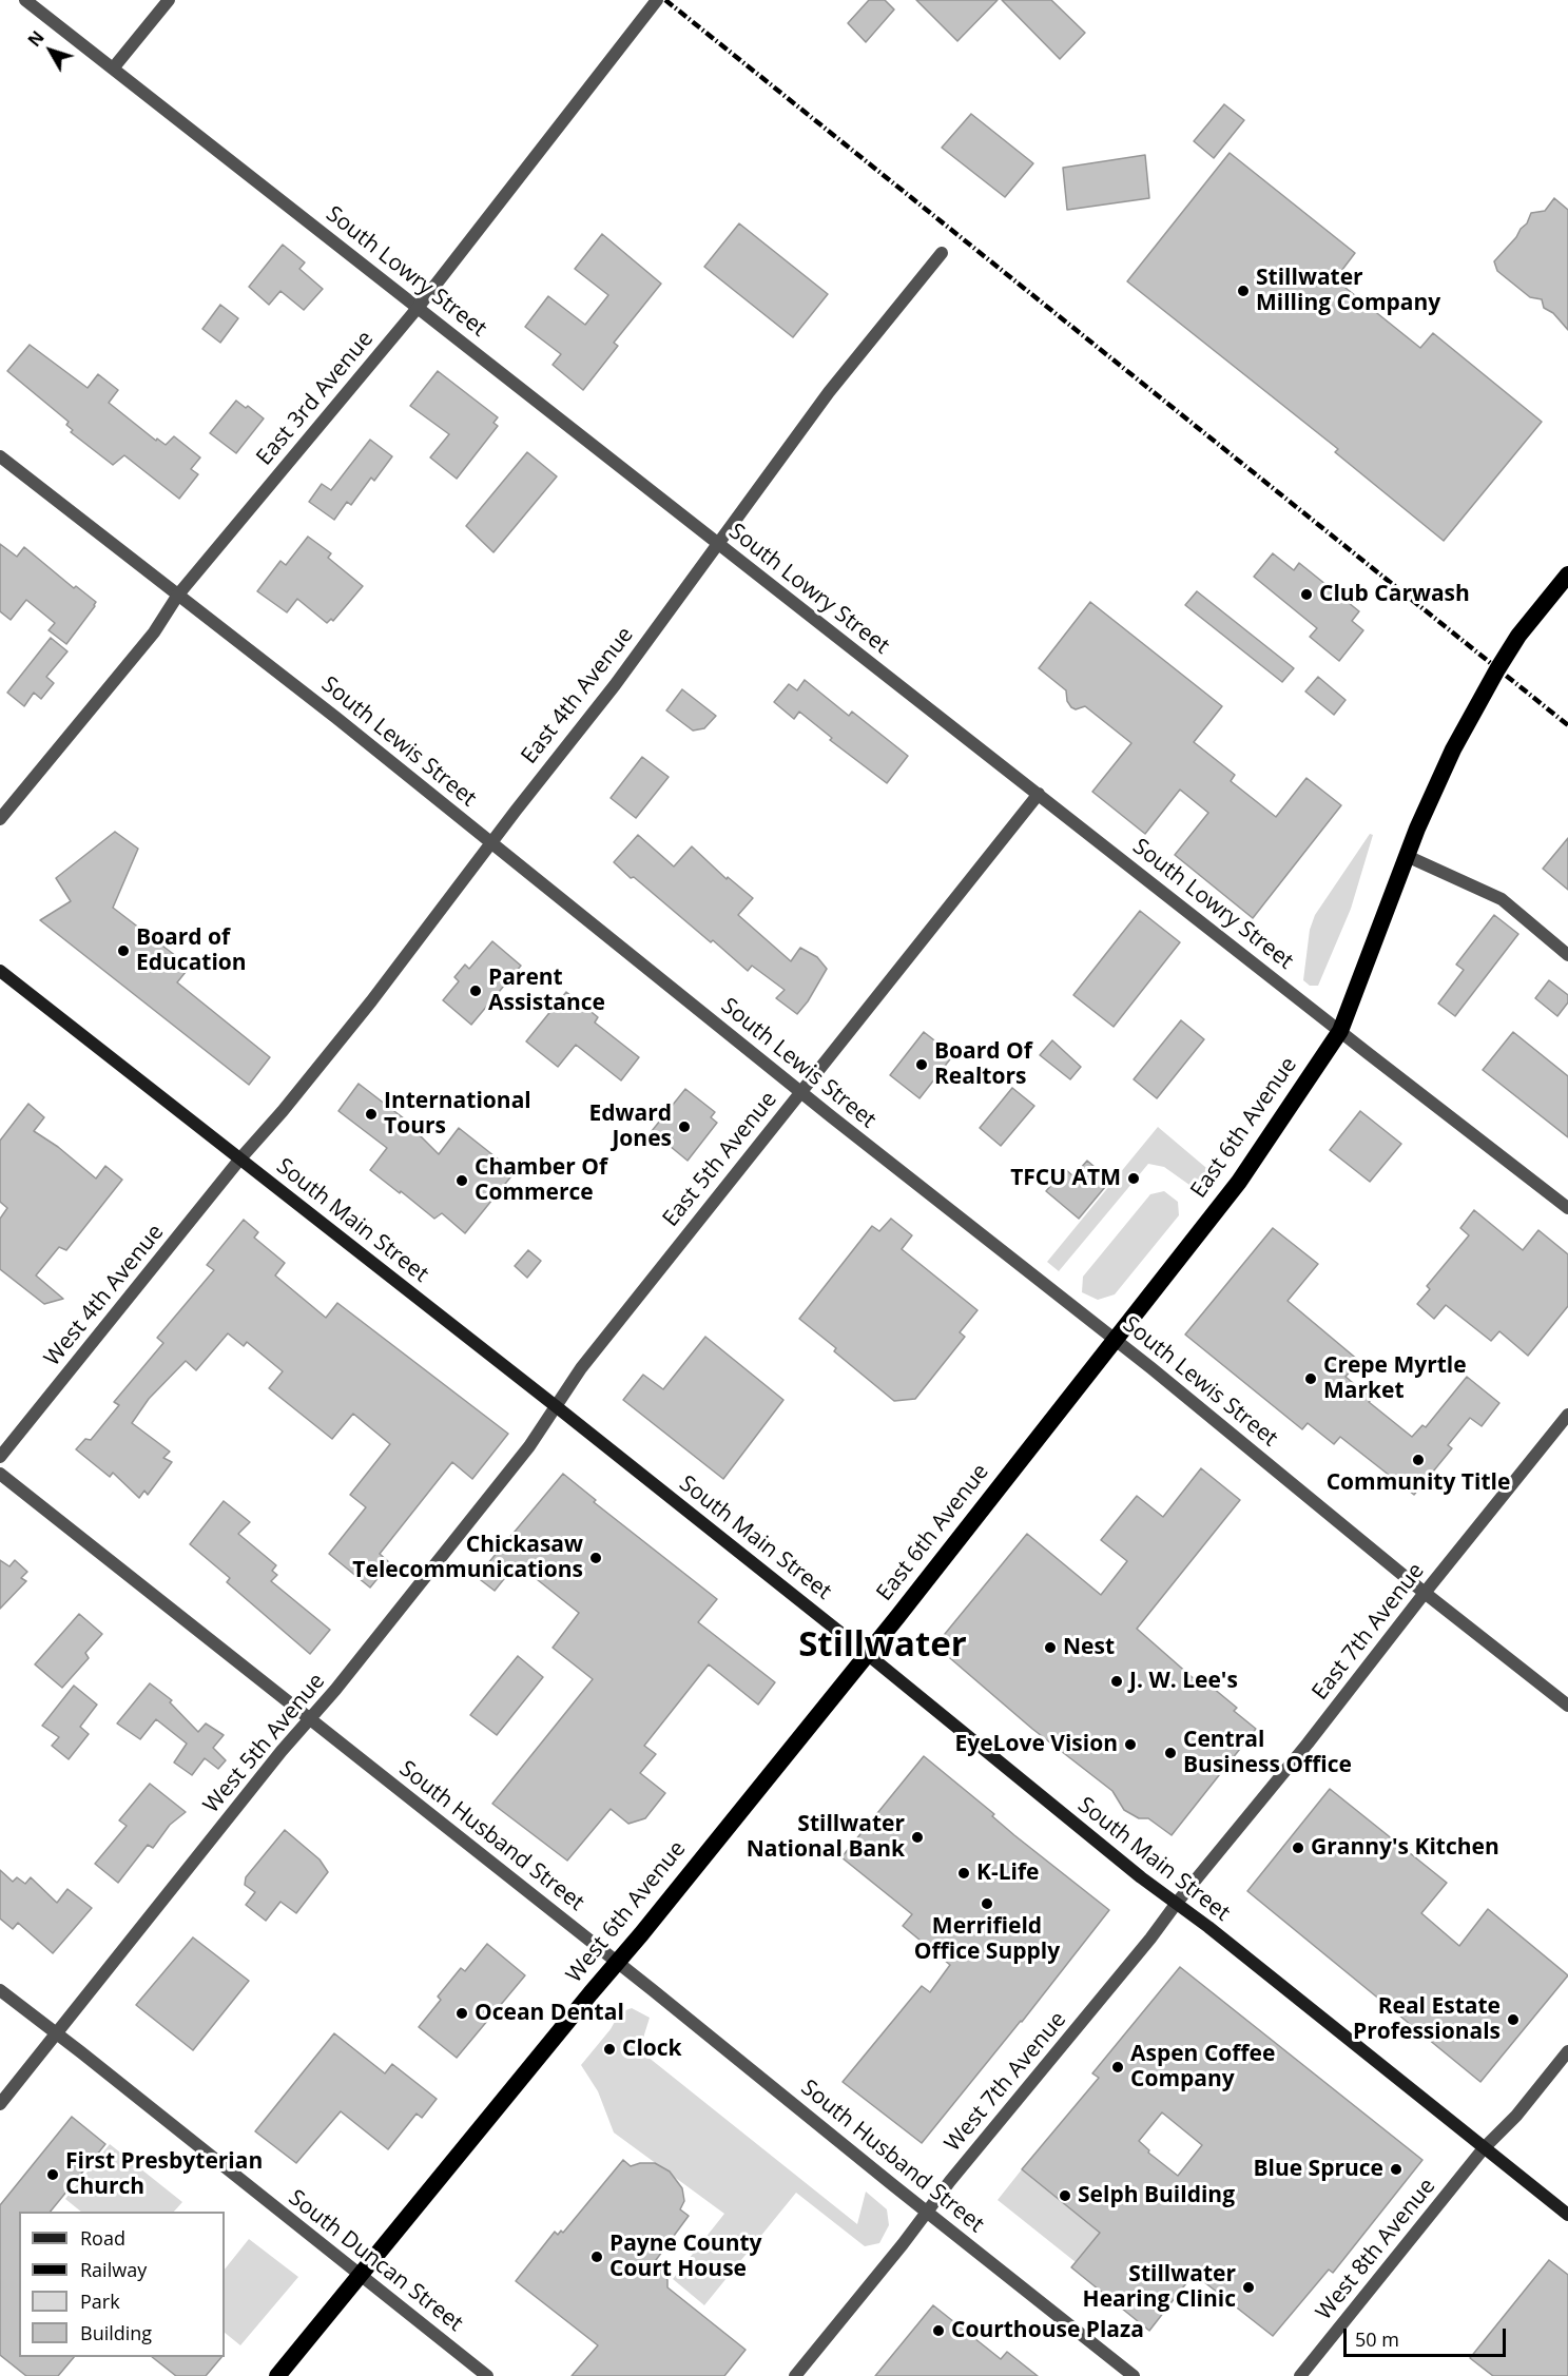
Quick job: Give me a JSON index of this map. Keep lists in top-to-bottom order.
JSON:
{
  "streets": {
    "highway": ["East 6th Avenue", "West 6th Avenue"],
    "main road": ["South Main Street"],
    "street": [
      "South Lowry Street",
      "East 3rd Avenue",
      "East 4th Avenue",
      "South Lewis Street",
      "East 5th Avenue",
      "West 4th Avenue",
      "East 7th Avenue",
      "West 5th Avenue",
      "South Husband Street",
      "West 7th Avenue",
      "West 8th Avenue",
      "South Duncan Street"
    ]
  },
  "crossings": [
    ["South Lowry Street", "East 3rd Avenue"],
    ["South Lowry Street", "East 4th Avenue"],
    ["South Lowry Street", "East 6th Avenue"],
    ["South Lowry Street", "East 5th Avenue"],
    ["East 3rd Avenue", "South Lewis Street"],
    ["East 4th Avenue", "South Lewis Street"],
    ["East 4th Avenue", "South Main Street"],
    ["East 4th Avenue", "West 4th Avenue"],
    ["South Lewis Street", "East 6th Avenue"],
    ["South Lewis Street", "East 5th Avenue"],
    ["South Lewis Street", "East 7th Avenue"],
    ["East 6th Avenue", "South Main Street"],
    ["East 6th Avenue", "West 6th Avenue"],
    ["East 5th Avenue", "South Main Street"],
    ["East 5th Avenue", "West 5th Avenue"],
    ["South Main Street", "West 4th Avenue"],
    ["South Main Street", "East 7th Avenue"],
    ["South Main Street", "West 5th Avenue"],
    ["South Main Street", "West 6th Avenue"],
    ["South Main Street", "West 7th Avenue"],
    ["South Main Street", "West 8th Avenue"],
    ["East 7th Avenue", "West 7th Avenue"],
    ["West 5th Avenue", "South Husband Street"],
    ["West 5th Avenue", "South Duncan Street"],
    ["South Husband Street", "West 6th Avenue"],
    ["South Husband Street", "West 7th Avenue"],
    ["West 6th Avenue", "South Duncan Street"]
  ],
  "districts": ["Stillwater"],
  "places": [
    "Stillwater Milling Company",
    "Club Carwash",
    "Board of Education",
    "Parent Assistance",
    "Board Of Realtors",
    "International Tours",
    "Edward Jones",
    "TFCU ATM",
    "Chamber Of Commerce",
    "Crepe Myrtle Market",
    "Community Title",
    "Chickasaw Telecommunications",
    "Nest",
    "J. W. Lee's",
    "EyeLove Vision",
    "Central Business Office",
    "Stillwater National Bank",
    "Granny's Kitchen",
    "K-Life",
    "Merrifield Office Supply",
    "Ocean Dental",
    "Real Estate Professionals",
    "Clock",
    "Aspen Coffee Company",
    "Blue Spruce",
    "First Presbyterian Church",
    "Selph Building",
    "Payne County Court House",
    "Stillwater Hearing Clinic",
    "Courthouse Plaza"
  ],
  "legend": [
    "Road",
    "Railway",
    "Park",
    "Building"
  ],
  "scale_bar": "50 m",
  "north": "top left"
}
